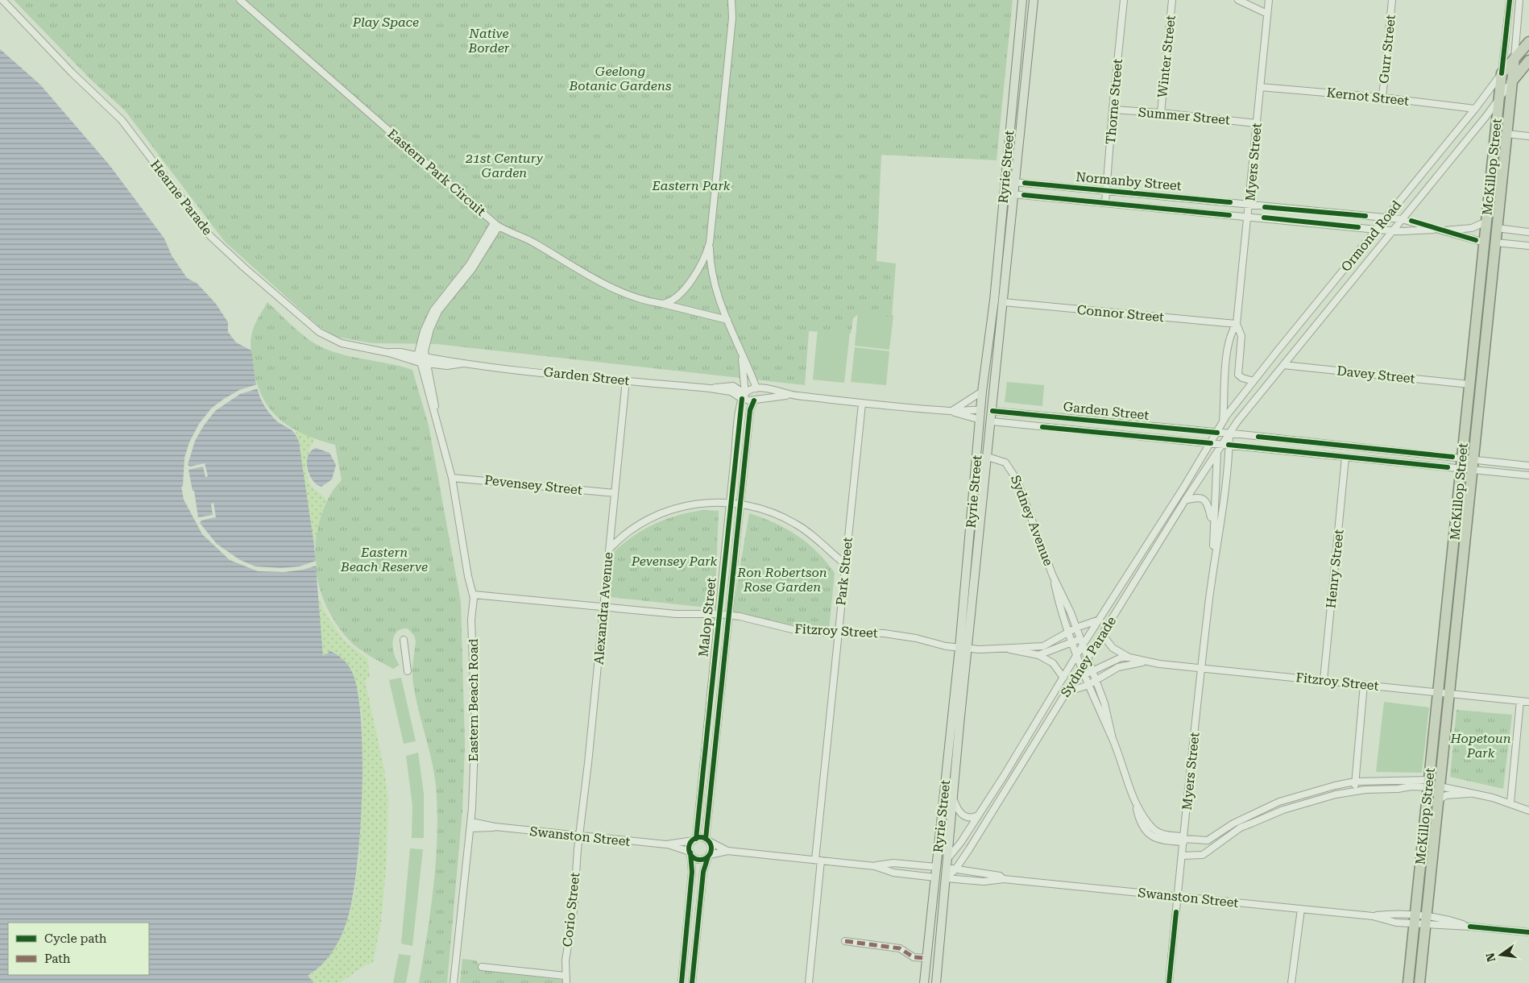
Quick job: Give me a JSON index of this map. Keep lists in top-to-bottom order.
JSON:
{
  "streets": {
    "highway": ["McKillop Street", "Normanby Street", "Ormond Road"],
    "main road": ["Ryrie Street", "Garden Street", "Swanston Street"],
    "street": [
      "Gurr Street",
      "Winter Street",
      "Kernot Street",
      "Thorne Street",
      "Summer Street",
      "Myers Street",
      "Eastern Park Circuit",
      "Hearne Parade",
      "Connor Street",
      "Davey Street",
      "Pevensey Street",
      "Sydney Avenue",
      "Henry Street",
      "Park Street",
      "Alexandra Avenue",
      "Malop Street",
      "Fitzroy Street",
      "Sydney Parade",
      "Eastern Beach Road",
      "Corio Street"
    ]
  },
  "crossings": [
    ["Gurr Street", "Kernot Street"],
    ["Winter Street", "Summer Street"],
    ["Kernot Street", "Myers Street"],
    ["Kernot Street", "Ormond Road"],
    ["Thorne Street", "Summer Street"],
    ["Thorne Street", "Normanby Street"],
    ["Summer Street", "Myers Street"],
    ["Myers Street", "Normanby Street"],
    ["Myers Street", "Ormond Road"],
    ["Myers Street", "Connor Street"],
    ["Myers Street", "Garden Street"],
    ["Myers Street", "Fitzroy Street"],
    ["Myers Street", "Sydney Parade"],
    ["Myers Street", "Swanston Street"],
    ["Ryrie Street", "Normanby Street"],
    ["Ryrie Street", "Connor Street"],
    ["Ryrie Street", "Garden Street"],
    ["Ryrie Street", "Sydney Avenue"],
    ["Ryrie Street", "Fitzroy Street"],
    ["Ryrie Street", "Sydney Parade"],
    ["Ryrie Street", "Swanston Street"],
    ["McKillop Street", "Normanby Street"],
    ["McKillop Street", "Ormond Road"],
    ["McKillop Street", "Davey Street"],
    ["McKillop Street", "Garden Street"],
    ["McKillop Street", "Fitzroy Street"],
    ["McKillop Street", "Swanston Street"],
    ["Eastern Park Circuit", "Eastern Beach Road"],
    ["Normanby Street", "Ormond Road"],
    ["Hearne Parade", "Garden Street"],
    ["Hearne Parade", "Eastern Beach Road"],
    ["Ormond Road", "Davey Street"],
    ["Ormond Road", "Garden Street"],
    ["Ormond Road", "Sydney Parade"],
    ["Garden Street", "Henry Street"],
    ["Garden Street", "Park Street"],
    ["Garden Street", "Alexandra Avenue"],
    ["Garden Street", "Malop Street"],
    ["Garden Street", "Sydney Parade"],
    ["Garden Street", "Eastern Beach Road"],
    ["Pevensey Street", "Alexandra Avenue"],
    ["Pevensey Street", "Eastern Beach Road"],
    ["Sydney Avenue", "Fitzroy Street"],
    ["Sydney Avenue", "Sydney Parade"],
    ["Henry Street", "Fitzroy Street"],
    ["Park Street", "Fitzroy Street"],
    ["Park Street", "Swanston Street"],
    ["Alexandra Avenue", "Fitzroy Street"],
    ["Alexandra Avenue", "Swanston Street"],
    ["Alexandra Avenue", "Corio Street"],
    ["Malop Street", "Fitzroy Street"],
    ["Malop Street", "Swanston Street"],
    ["Fitzroy Street", "Sydney Parade"],
    ["Fitzroy Street", "Eastern Beach Road"],
    ["Sydney Parade", "Swanston Street"],
    ["Eastern Beach Road", "Swanston Street"],
    ["Swanston Street", "Corio Street"]
  ],
  "parks": [
    "Play Space",
    "Native Border",
    "Geelong Botanic Gardens",
    "21st Century Garden",
    "Eastern Park",
    "Eastern Beach Reserve",
    "Pevensey Park",
    "Ron Robertson Rose Garden",
    "Hopetoun Park"
  ],
  "legend": ["Cycle path", "Path"],
  "north": "left"
}
